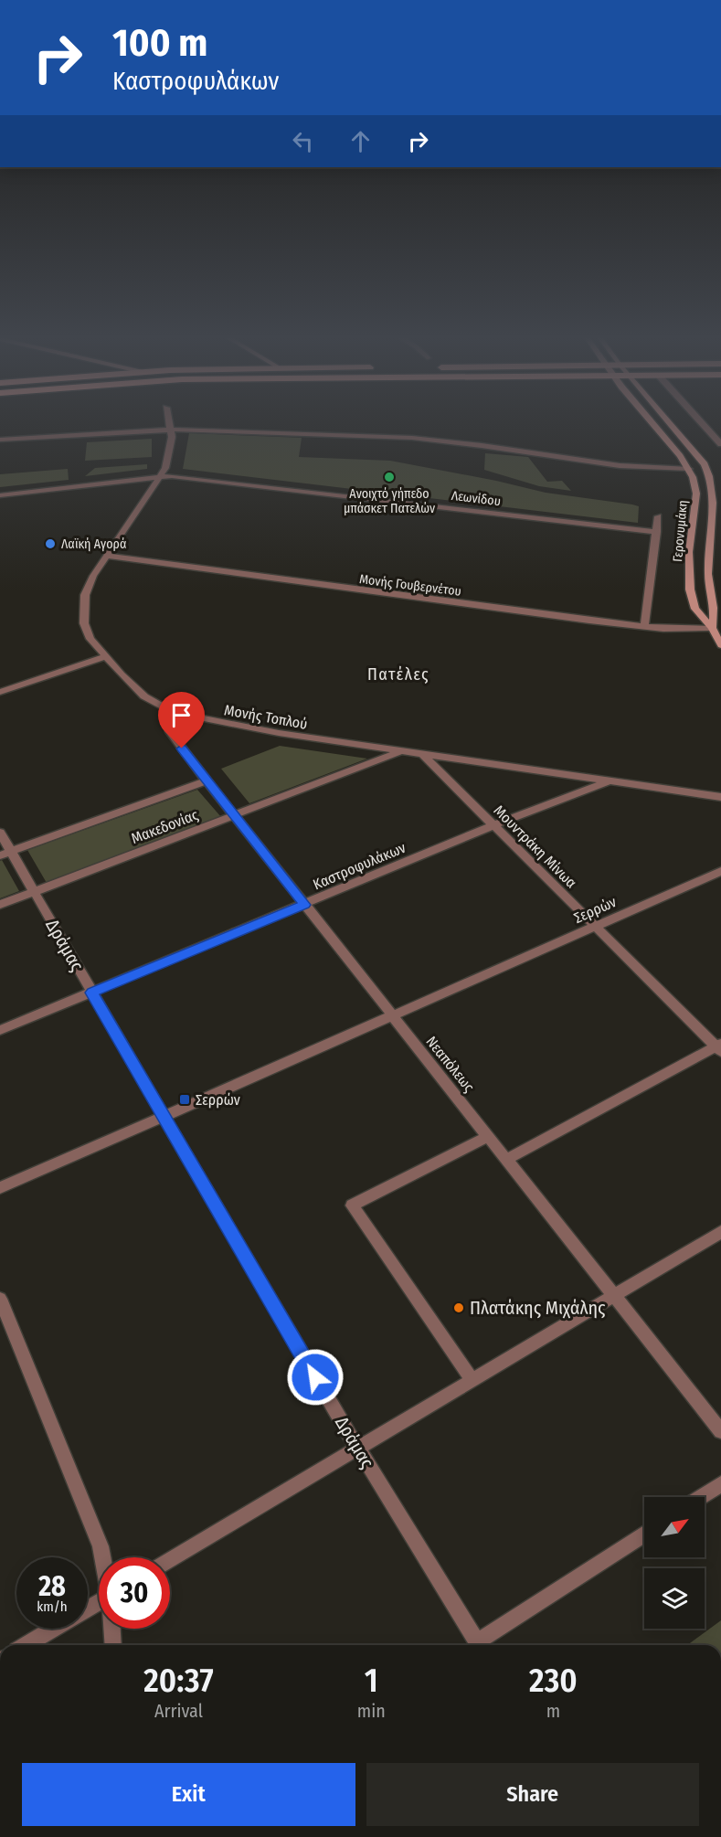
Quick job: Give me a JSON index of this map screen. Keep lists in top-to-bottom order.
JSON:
{
  "streets": {
    "street": [
      "Λεωνίδου",
      "Γερονυμάκη",
      "Μονής Γουβερνέτου",
      "Μονής Τοπλού",
      "Μακεδονίας",
      "Μουντράκη Μίνωα",
      "Καστροφυλάκων",
      "Σερρών",
      "Δράμας",
      "Νεαπόλεως"
    ]
  },
  "crossings": [
    ["Λεωνίδου", "Μονής Τοπλού"],
    ["Γερονυμάκη", "Μονής Γουβερνέτου"],
    ["Μονής Γουβερνέτου", "Μονής Τοπλού"],
    ["Μονής Τοπλού", "Μακεδονίας"],
    ["Μονής Τοπλού", "Μουντράκη Μίνωα"],
    ["Μονής Τοπλού", "Καστροφυλάκων"],
    ["Μονής Τοπλού", "Νεαπόλεως"],
    ["Μακεδονίας", "Δράμας"],
    ["Μακεδονίας", "Νεαπόλεως"],
    ["Μουντράκη Μίνωα", "Καστροφυλάκων"],
    ["Μουντράκη Μίνωα", "Σερρών"],
    ["Καστροφυλάκων", "Δράμας"],
    ["Καστροφυλάκων", "Νεαπόλεως"],
    ["Σερρών", "Δράμας"],
    ["Σερρών", "Νεαπόλεως"]
  ],
  "districts": ["Πατέλες"],
  "places": {
    "other": ["Ανοιχτό γήπεδο μπάσκετ Πατελών", "Λαϊκή Αγορά", "Πλατάκης Μιχάλης"],
    "transit": ["Σερρών"]
  },
  "north": "top right",
  "page": {
    "turn": ["100 m", "Καστροφυλάκων"],
    "speed": "28 km/h",
    "limit": "30",
    "eta": [
      "20:37",
      "Arrival",
      "1",
      "min",
      "230",
      "m"
    ],
    "buttons": ["Exit", "Share"]
  }
}
